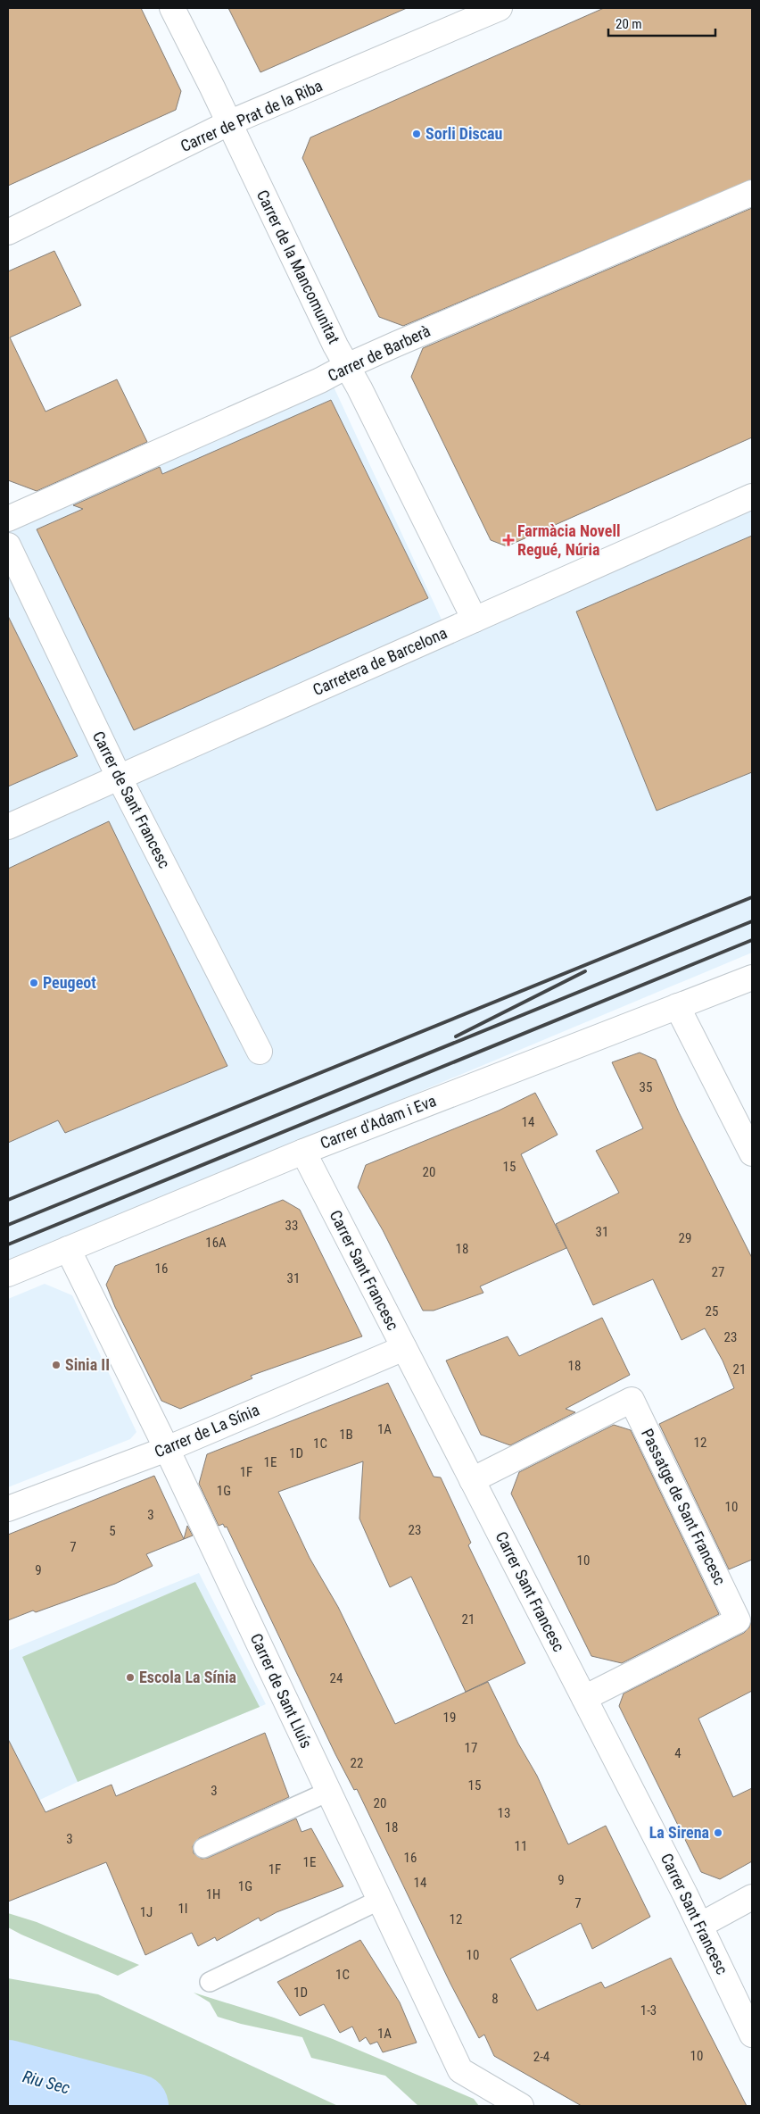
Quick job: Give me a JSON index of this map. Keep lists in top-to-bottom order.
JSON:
{
  "streets": {
    "street": [
      "Carrer de Prat de la Riba",
      "Carrer de la Mancomunitat",
      "Carrer de Barberà",
      "Carretera de Barcelona",
      "Carrer de Sant Francesc",
      "Carrer d'Adam i Eva",
      "Carrer Sant Francesc",
      "Carrer de La Sínia",
      "Passatge de Sant Francesc",
      "Carrer de Sant Lluís"
    ]
  },
  "crossings": [
    ["Carrer de Prat de la Riba", "Carrer de la Mancomunitat"],
    ["Carrer de la Mancomunitat", "Carrer de Barberà"],
    ["Carrer de la Mancomunitat", "Carretera de Barcelona"],
    ["Carretera de Barcelona", "Carrer de Sant Francesc"],
    ["Carrer d'Adam i Eva", "Carrer Sant Francesc"],
    ["Carrer d'Adam i Eva", "Carrer de Sant Lluís"],
    ["Carrer Sant Francesc", "Carrer de La Sínia"],
    ["Carrer Sant Francesc", "Passatge de Sant Francesc"],
    ["Carrer de La Sínia", "Carrer de Sant Lluís"]
  ],
  "water": ["Riu Sec"],
  "places": {
    "other": [
      "Sorli Discau",
      "Peugeot",
      "Sinia II",
      "Escola La Sínia",
      "La Sirena"
    ],
    "health": ["Farmàcia Novell Regué, Núria"]
  },
  "house_numbers": [
    "35",
    "14",
    "15",
    "20",
    "33",
    "31",
    "29",
    "16A",
    "18",
    "16",
    "27",
    "31",
    "25",
    "23",
    "18",
    "21",
    "1A",
    "1B",
    "12",
    "1C",
    "1D",
    "1E",
    "1F",
    "1G",
    "10",
    "3",
    "23",
    "5",
    "7",
    "10",
    "9",
    "21",
    "24",
    "19",
    "17",
    "4",
    "22",
    "15",
    "3",
    "20",
    "13",
    "18",
    "3",
    "11",
    "16",
    "1E",
    "1F",
    "9",
    "14",
    "1G",
    "1H",
    "7",
    "1I",
    "1J",
    "12",
    "10",
    "1C",
    "1D",
    "8",
    "1-3",
    "1A",
    "10",
    "2-4"
  ],
  "scale_bar": "20 m"
}
